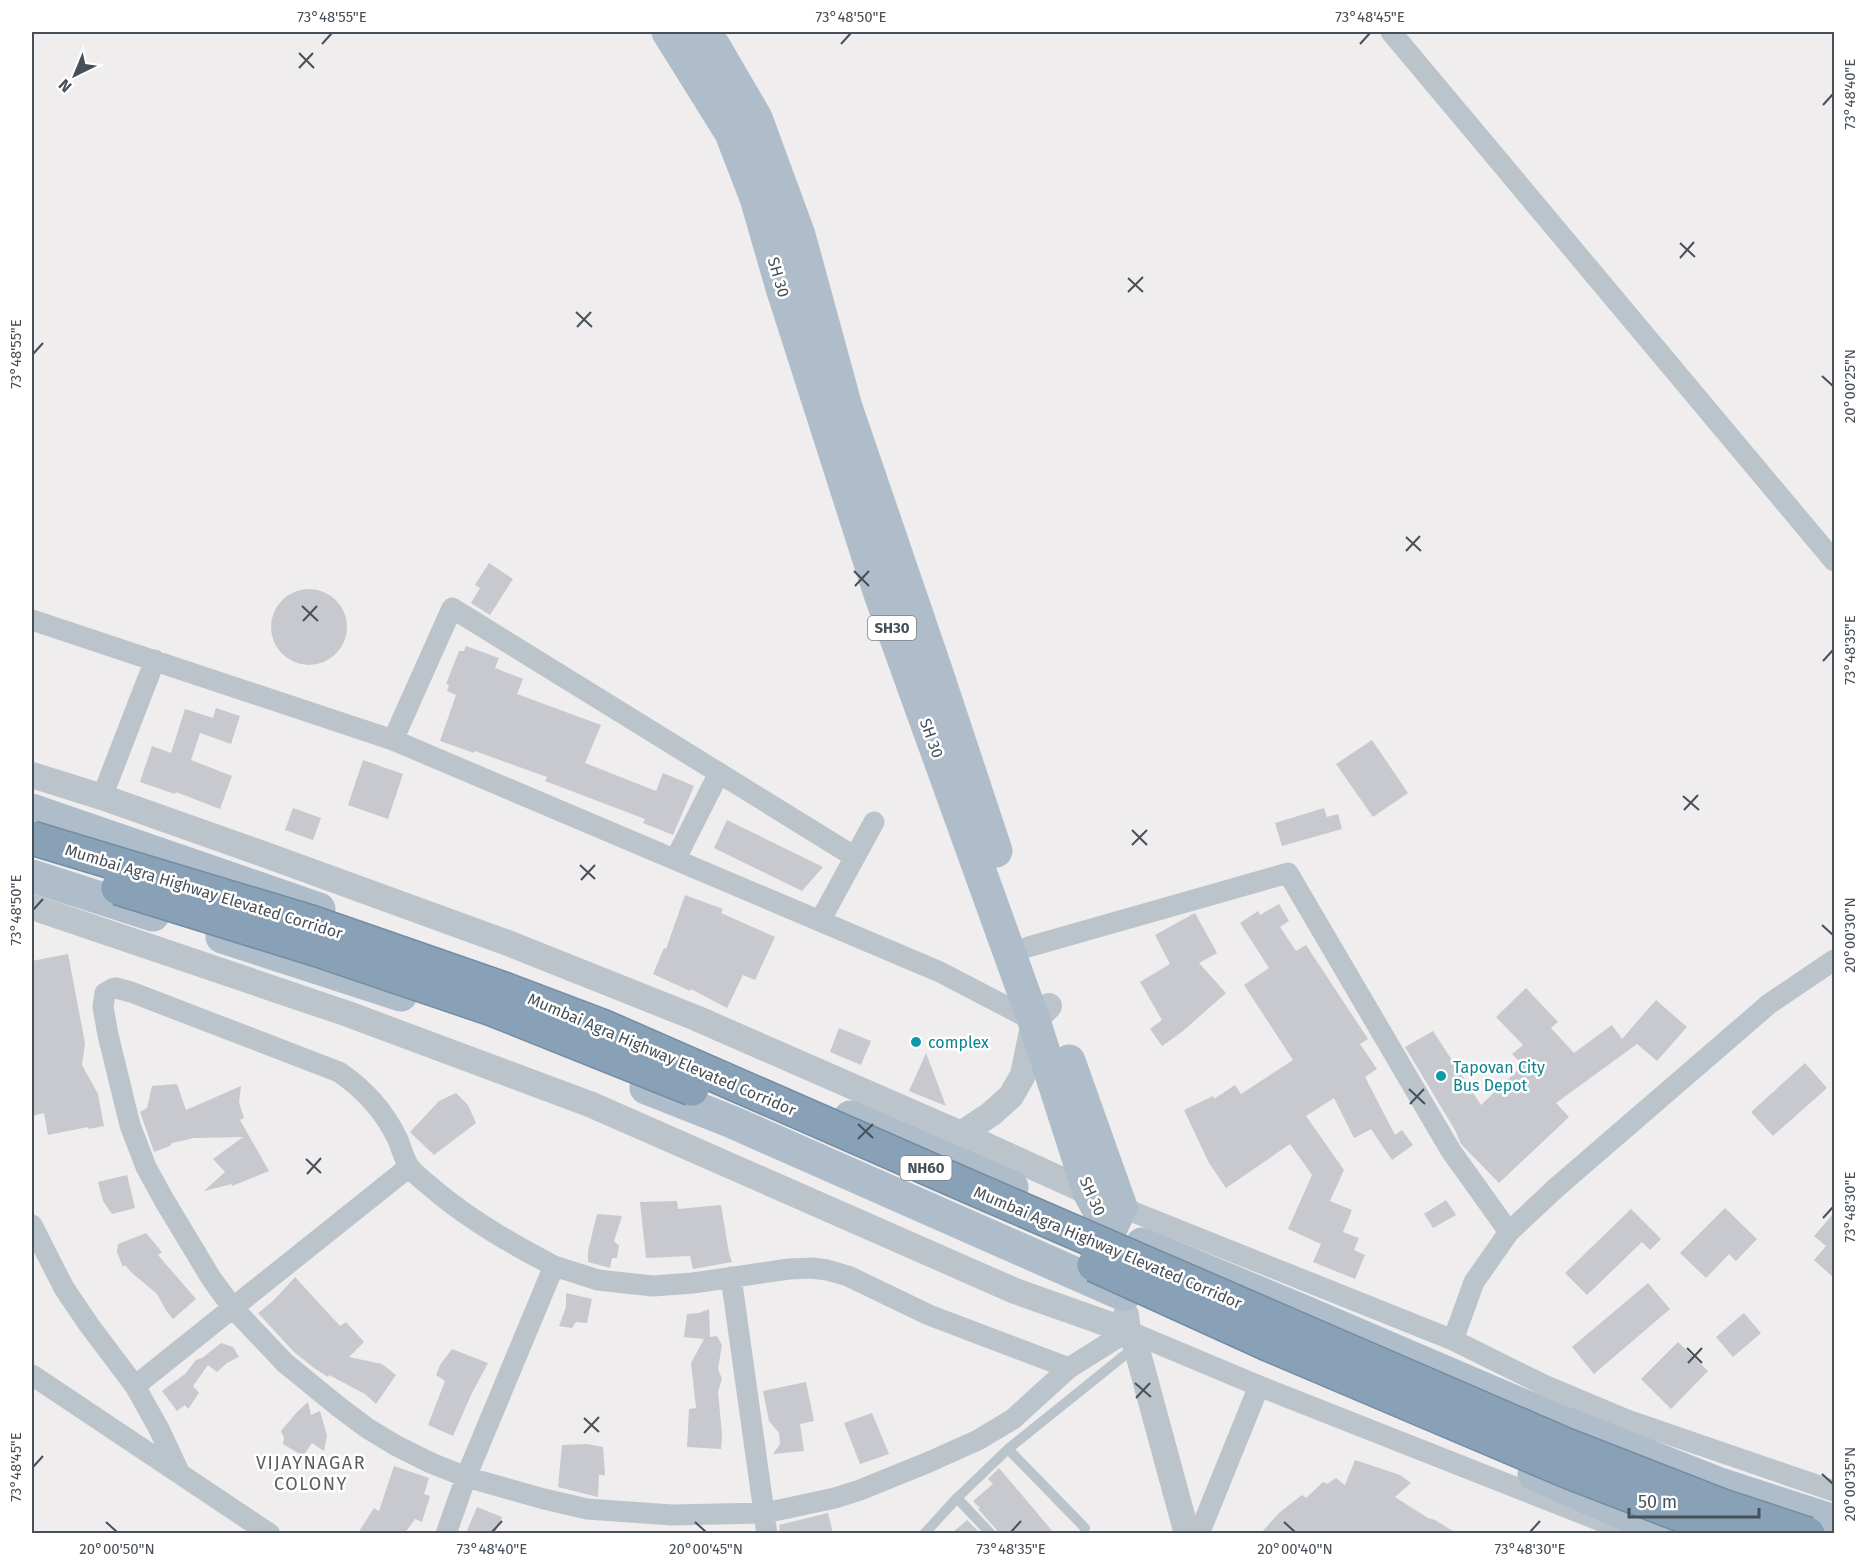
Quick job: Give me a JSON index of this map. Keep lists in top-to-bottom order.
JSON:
{
  "streets": {
    "highway": ["Mumbai Agra Highway Elevated Corridor", "NH60"],
    "main road": ["SH 30", "SH30"]
  },
  "districts": ["VIJAYNAGAR COLONY"],
  "places": ["complex", "Tapovan City Bus Depot"],
  "scale_bar": "50 m",
  "north": "bottom left",
  "coordinates": [
    "73°48'55\"E",
    "73°48'50\"E",
    "73°48'45\"E",
    "73°48'40\"E",
    "20°00'25\"N",
    "73°48'35\"E",
    "20°00'30\"N",
    "73°48'30\"E",
    "20°00'35\"N",
    "20°00'50\"N",
    "20°00'45\"N",
    "20°00'40\"N"
  ]
}
